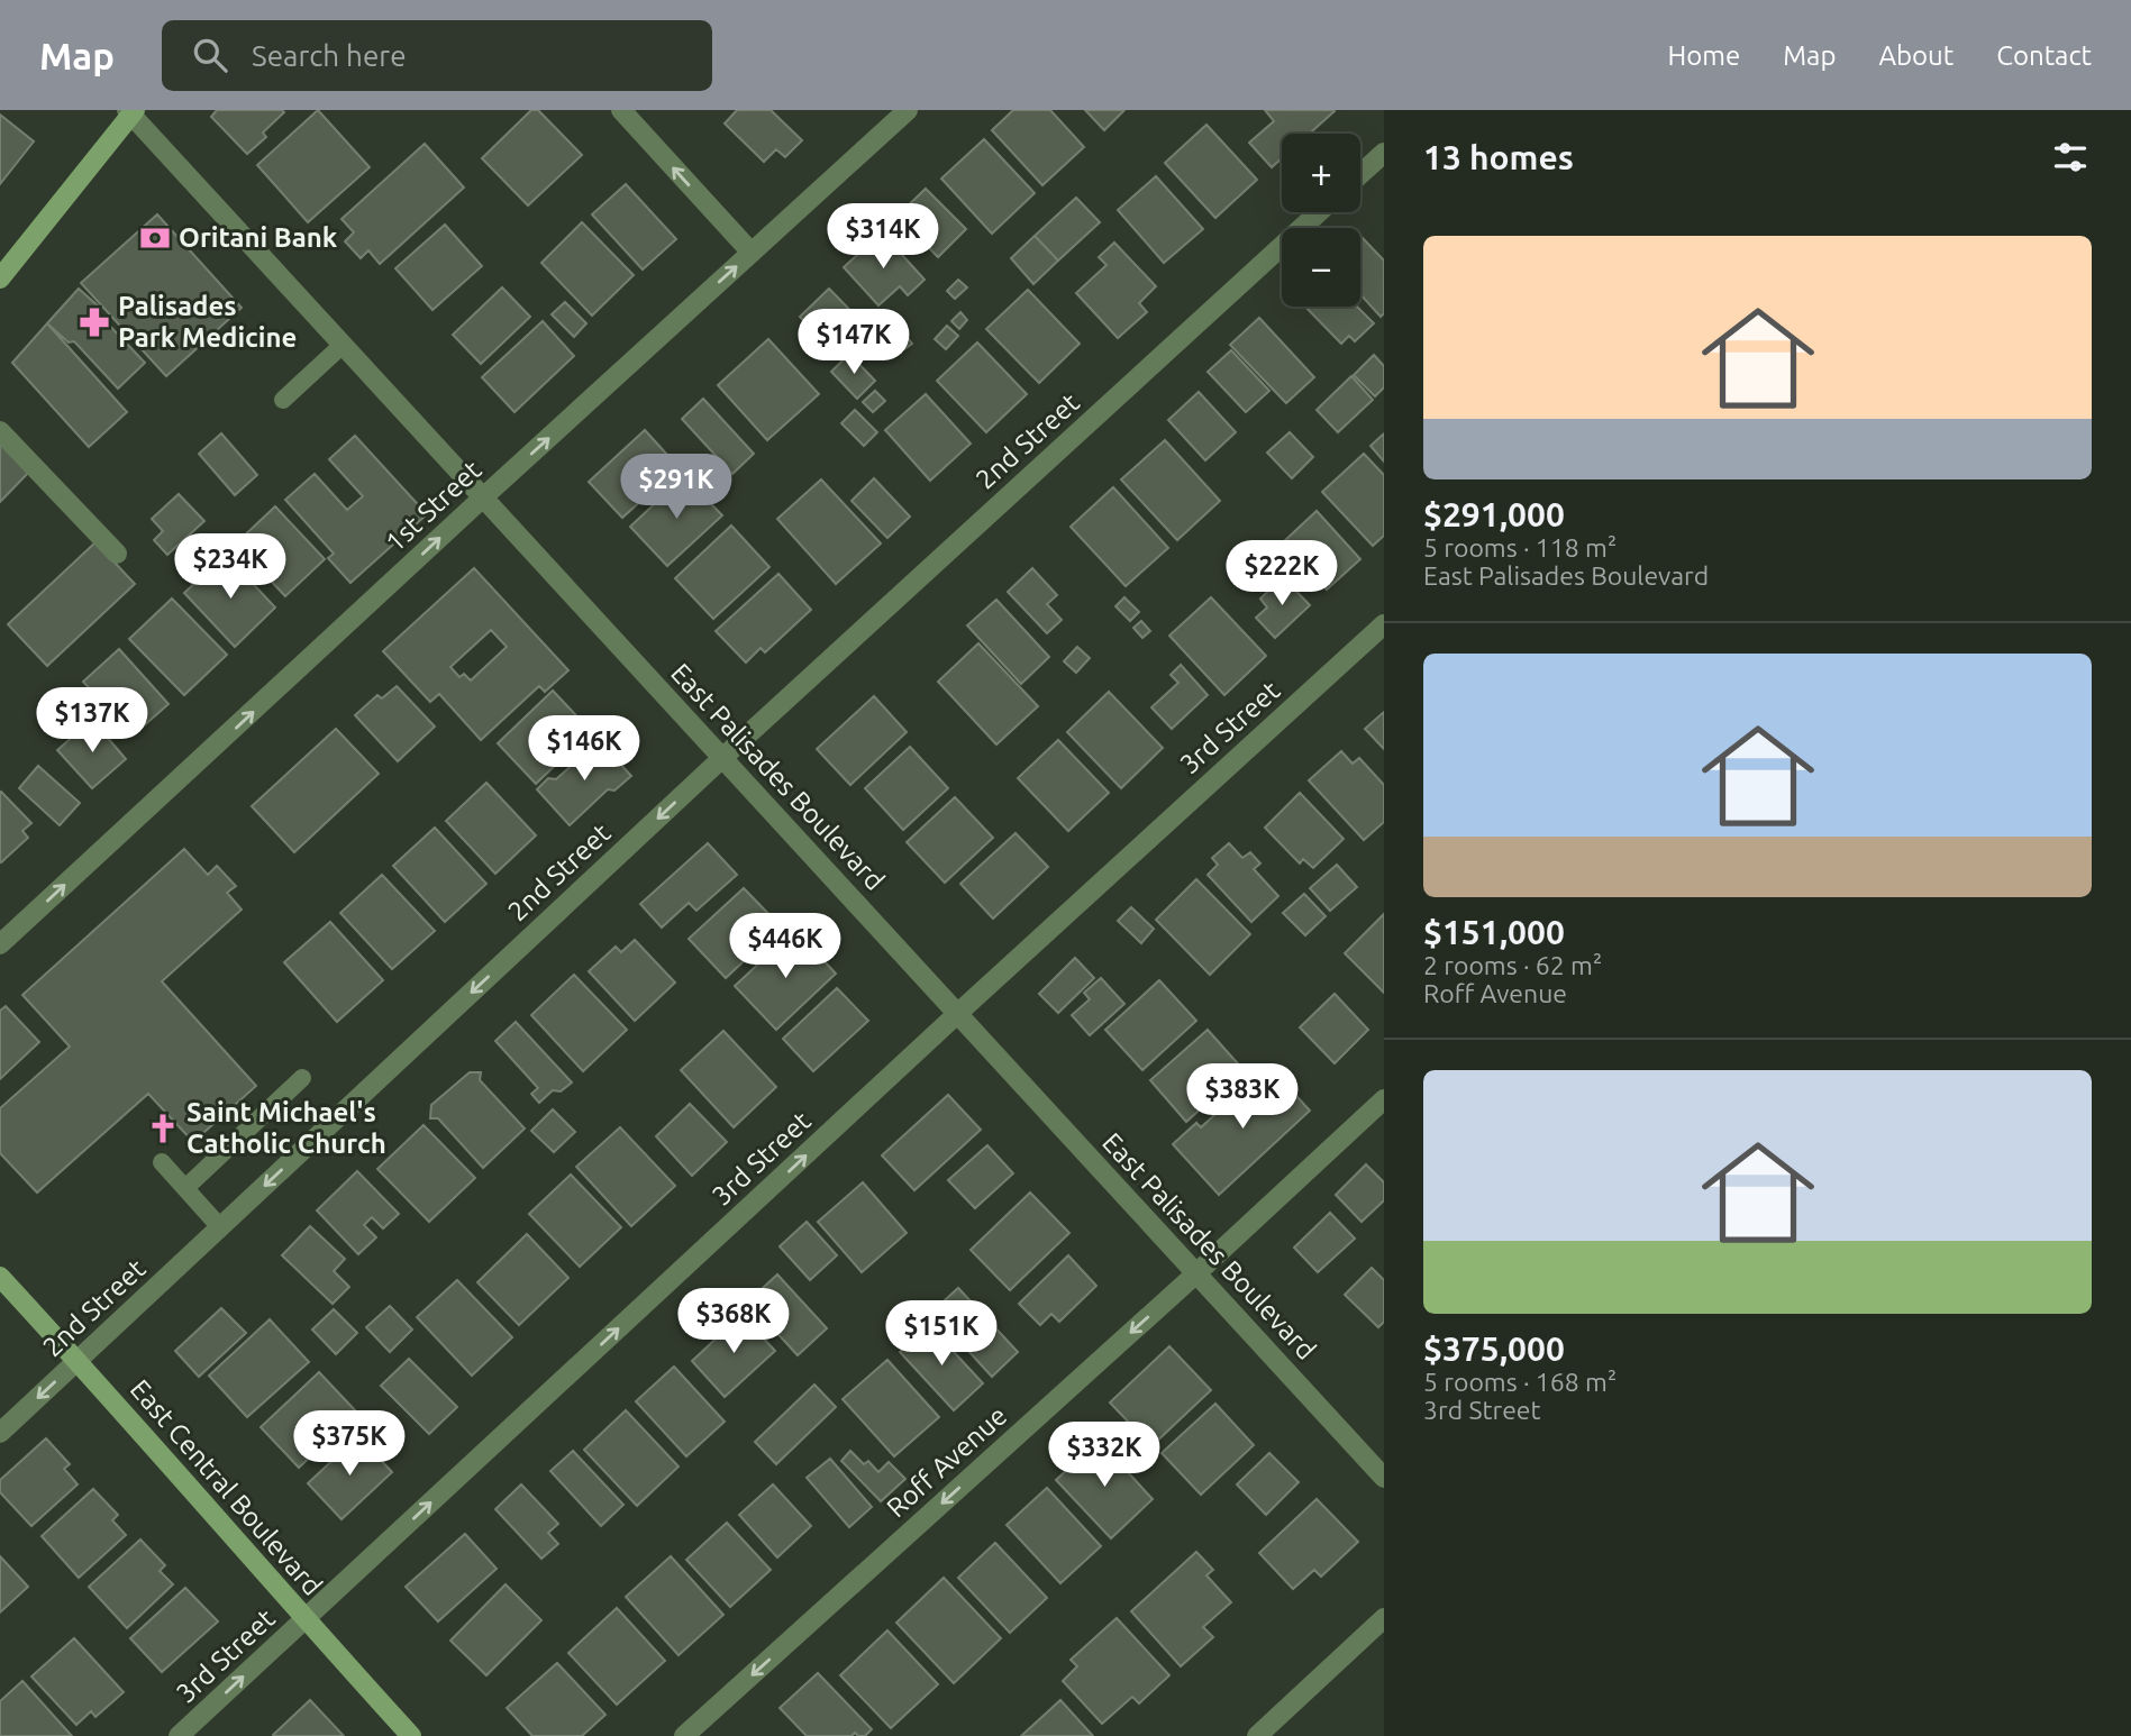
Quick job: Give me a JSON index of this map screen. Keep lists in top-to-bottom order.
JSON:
{
  "streets": {
    "main road": ["East Central Boulevard"],
    "street": [
      "2nd Street",
      "1st Street",
      "3rd Street",
      "East Palisades Boulevard",
      "Roff Avenue"
    ]
  },
  "crossings": [
    ["2nd Street", "East Palisades Boulevard"],
    ["2nd Street", "East Central Boulevard"],
    ["1st Street", "East Palisades Boulevard"],
    ["3rd Street", "East Palisades Boulevard"],
    ["3rd Street", "East Central Boulevard"],
    ["East Palisades Boulevard", "Roff Avenue"]
  ],
  "one_way": [
    "2nd Street",
    "1st Street",
    "3rd Street",
    "Roff Avenue"
  ],
  "places": {
    "bank": ["Oritani Bank"],
    "pharmacy": ["Palisades Park Medicine"],
    "church": ["Saint Michael's Catholic Church"]
  },
  "page": {
    "header": "Map",
    "search": "Search here",
    "nav": [
      "Home",
      "Map",
      "About",
      "Contact"
    ],
    "heading": "13 homes",
    "map_buttons": ["+", "−"],
    "price": [
      "$314K",
      "$147K",
      "$291K",
      "$234K",
      "$222K",
      "$137K",
      "$146K",
      "$446K",
      "$383K",
      "$368K",
      "$151K",
      "$375K",
      "$332K"
    ],
    "list": [
      {
        "name": "$291,000",
        "note": "5 rooms · 118 m² · East Palisades Boulevard"
      },
      {
        "name": "$151,000",
        "note": "2 rooms · 62 m² · Roff Avenue"
      },
      {
        "name": "$375,000",
        "note": "5 rooms · 168 m² · 3rd Street"
      }
    ]
  }
}
